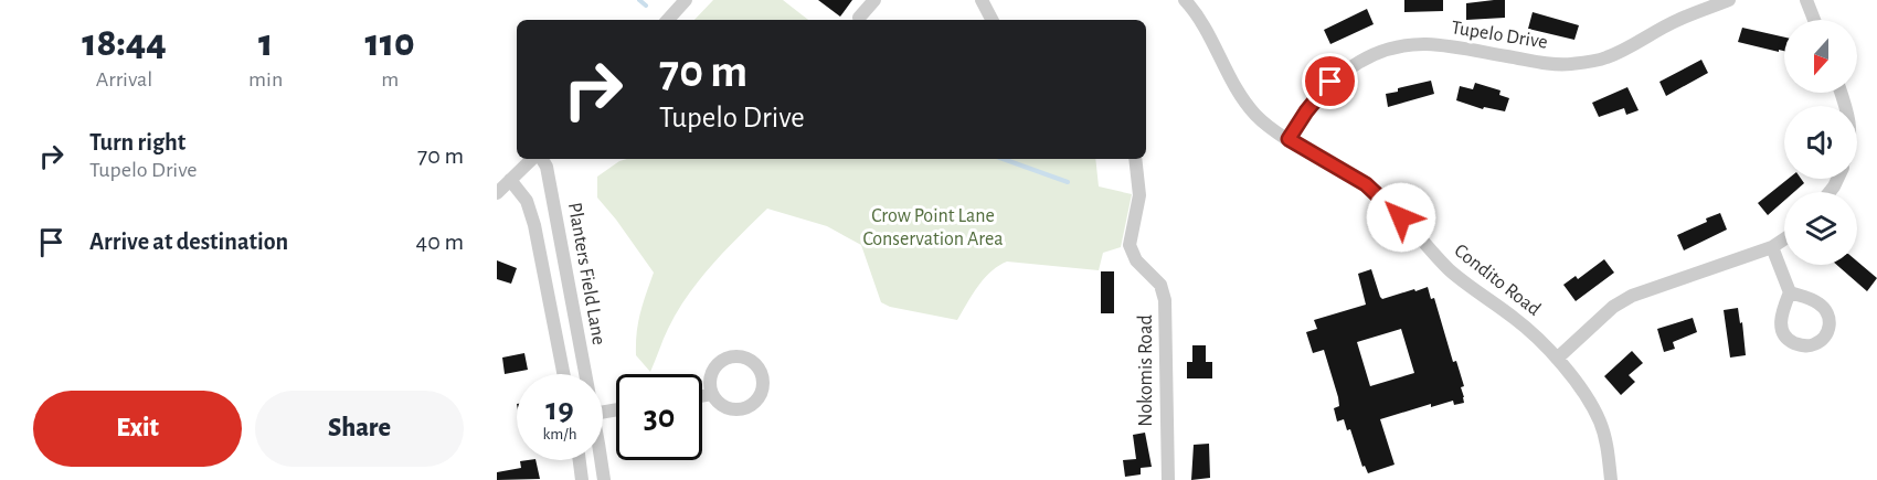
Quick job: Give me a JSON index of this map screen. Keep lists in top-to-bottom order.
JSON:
{
  "streets": {
    "street": [
      "Tupelo Drive",
      "Planters Field Lane",
      "Condito Road",
      "Nokomis Road"
    ]
  },
  "crossings": [
    ["Tupelo Drive", "Condito Road"]
  ],
  "parks": ["Crow Point Lane Conservation Area"],
  "north": "bottom",
  "page": {
    "eta": [
      "18:44",
      "Arrival",
      "1",
      "min",
      "110",
      "m"
    ],
    "turn": ["70 m", "Tupelo Drive"],
    "list": [
      {
        "name": "Turn right",
        "note": "Tupelo Drive",
        "value": "70 m"
      },
      {
        "name": "Arrive at destination",
        "value": "40 m"
      }
    ],
    "speed": "19 km/h",
    "limit": "30",
    "buttons": ["Exit", "Share"]
  }
}
